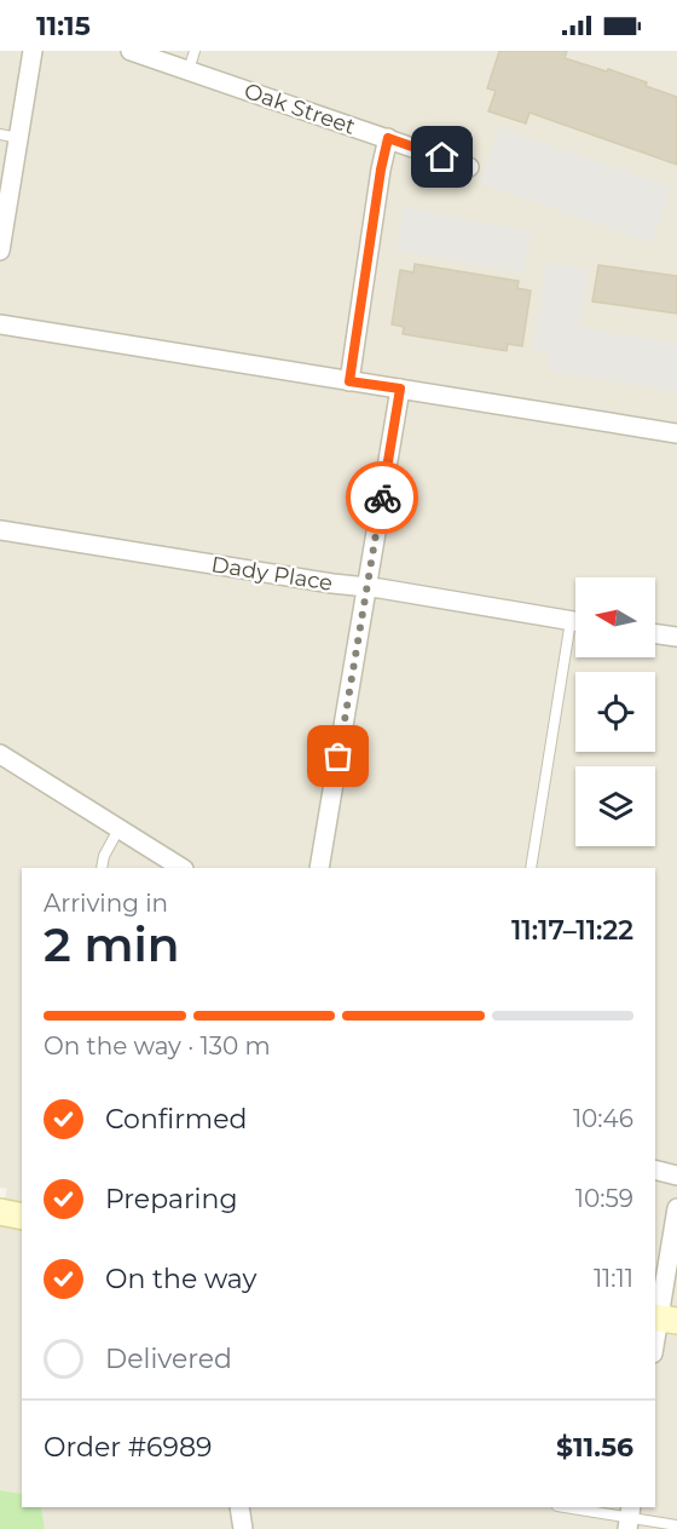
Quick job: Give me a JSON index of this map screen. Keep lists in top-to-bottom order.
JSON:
{
  "streets": {
    "street": ["Oak Street", "Dady Place"]
  },
  "north": "left",
  "page": {
    "status": "11:15",
    "heading": ["2 min", "Arriving in", "11:17–11:22"],
    "panel": ["Order #6989", "$11.56"],
    "bar": "On the way · 130 m",
    "list": [
      ["Confirmed", "10:46"],
      ["Preparing", "10:59"],
      ["On the way", "11:11"],
      "Delivered"
    ]
  }
}
